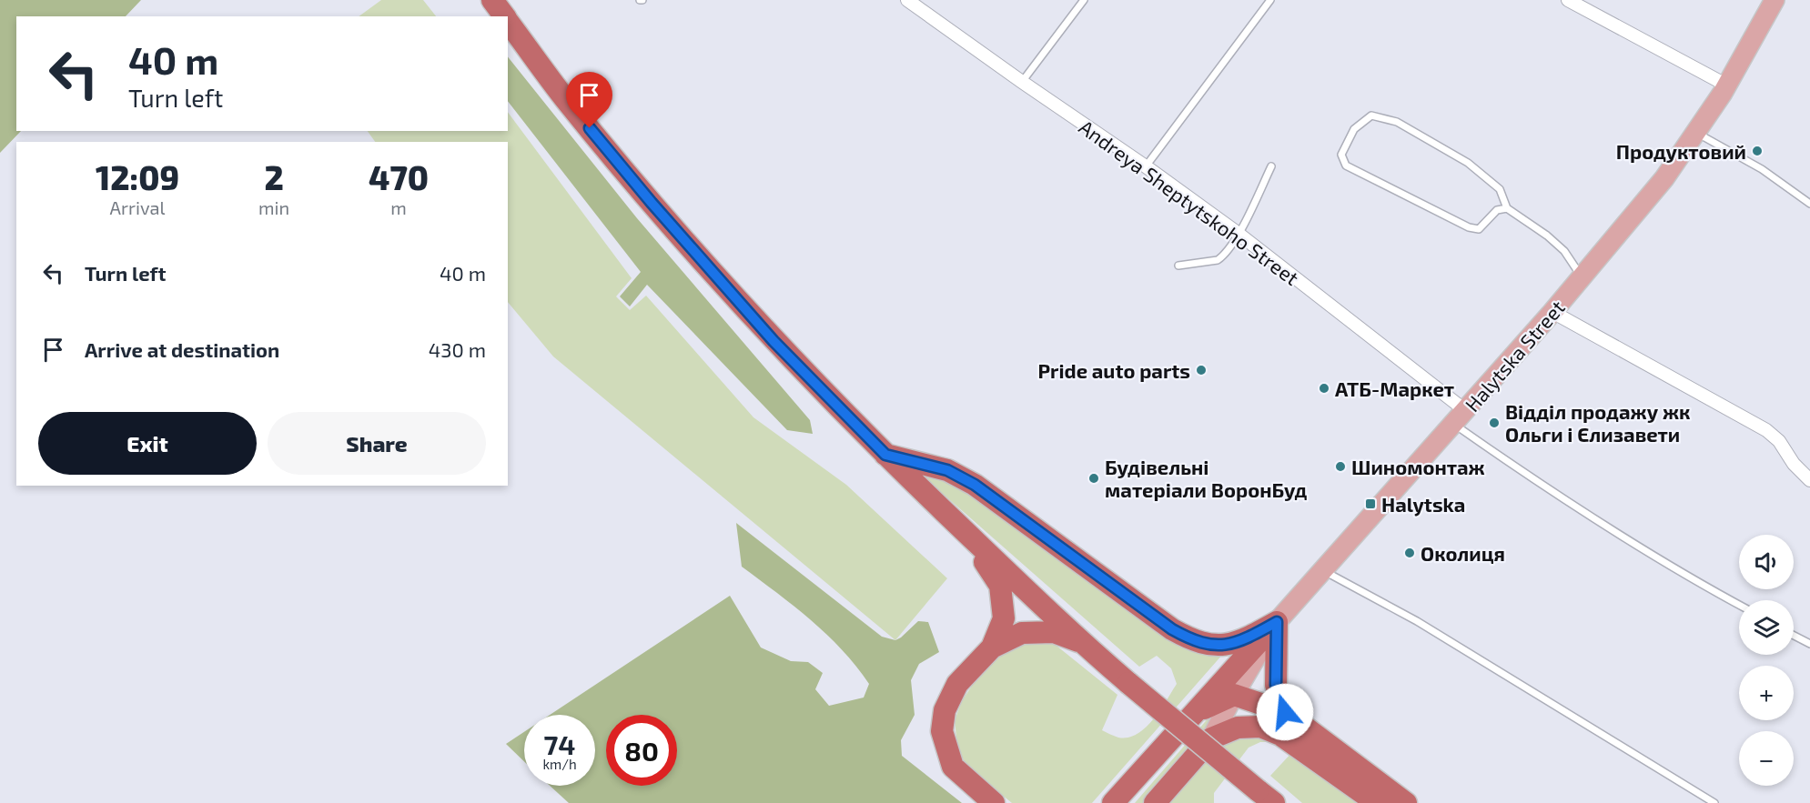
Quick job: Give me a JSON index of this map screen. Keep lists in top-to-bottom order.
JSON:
{
  "streets": {
    "main road": ["Halytska Street"],
    "street": ["Andreya Sheptytskoho Street"]
  },
  "crossings": [
    ["Andreya Sheptytskoho Street", "Halytska Street"]
  ],
  "places": {
    "other": [
      "Продуктовий",
      "Pride auto parts",
      "ATБ-Маркет",
      "Відділ продажу жк Ольги і Єлизавети",
      "Шиномонтаж",
      "Будівельні матеріали ВоронБуд",
      "Околиця"
    ],
    "transit": ["Halytska"]
  },
  "page": {
    "turn": ["40 m", "Turn left"],
    "eta": [
      "12:09",
      "Arrival",
      "2",
      "min",
      "470",
      "m"
    ],
    "list": [
      {
        "name": "Turn left",
        "value": "40 m"
      },
      {
        "name": "Arrive at destination",
        "value": "430 m"
      }
    ],
    "buttons": ["Exit", "Share"],
    "map_buttons": ["+", "−"],
    "speed": "74 km/h",
    "limit": "80"
  }
}
